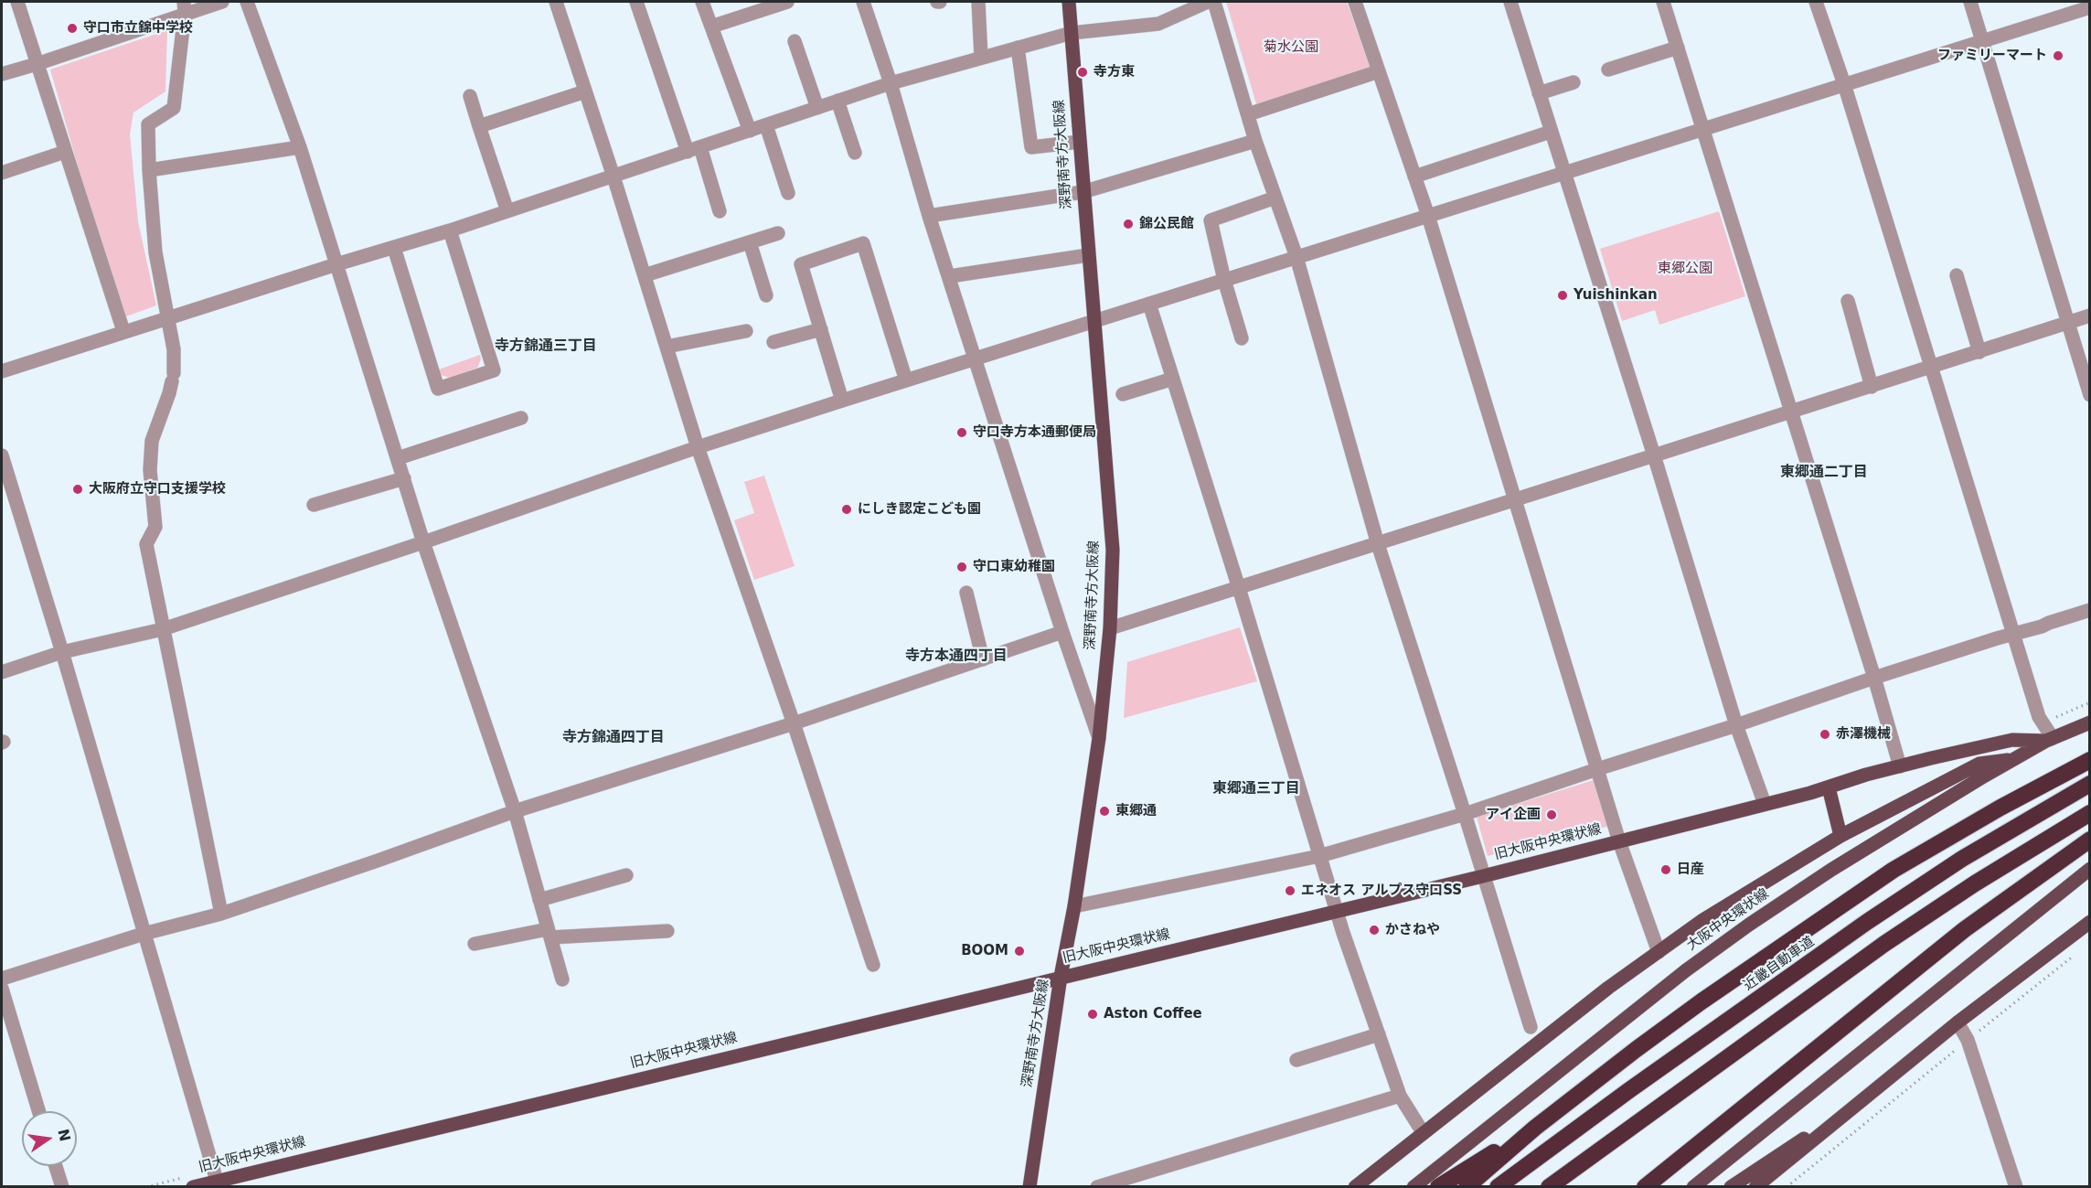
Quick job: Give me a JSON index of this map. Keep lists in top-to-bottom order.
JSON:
{
  "streets": {
    "highway": ["近畿自動車道"],
    "main road": ["深野南寺方大阪線", "旧大阪中央環状線", "大阪中央環状線"]
  },
  "crossings": [
    ["深野南寺方大阪線", "旧大阪中央環状線"],
    ["旧大阪中央環状線", "大阪中央環状線"]
  ],
  "districts": [
    "寺方錦通三丁目",
    "東郷通二丁目",
    "寺方本通四丁目",
    "寺方錦通四丁目",
    "東郷通三丁目"
  ],
  "parks": ["菊水公園", "東郷公園"],
  "places": [
    "守口市立錦中学校",
    "ファミリーマート",
    "寺方東",
    "錦公民館",
    "Yuishinkan",
    "守口寺方本通郵便局",
    "大阪府立守口支援学校",
    "にしき認定こども園",
    "守口東幼稚園",
    "赤澤機械",
    "東郷通",
    "アイ企画",
    "日産",
    "エネオス アルプス守口SS",
    "かさねや",
    "BOOM",
    "Aston Coffee"
  ],
  "north": "right"
}
